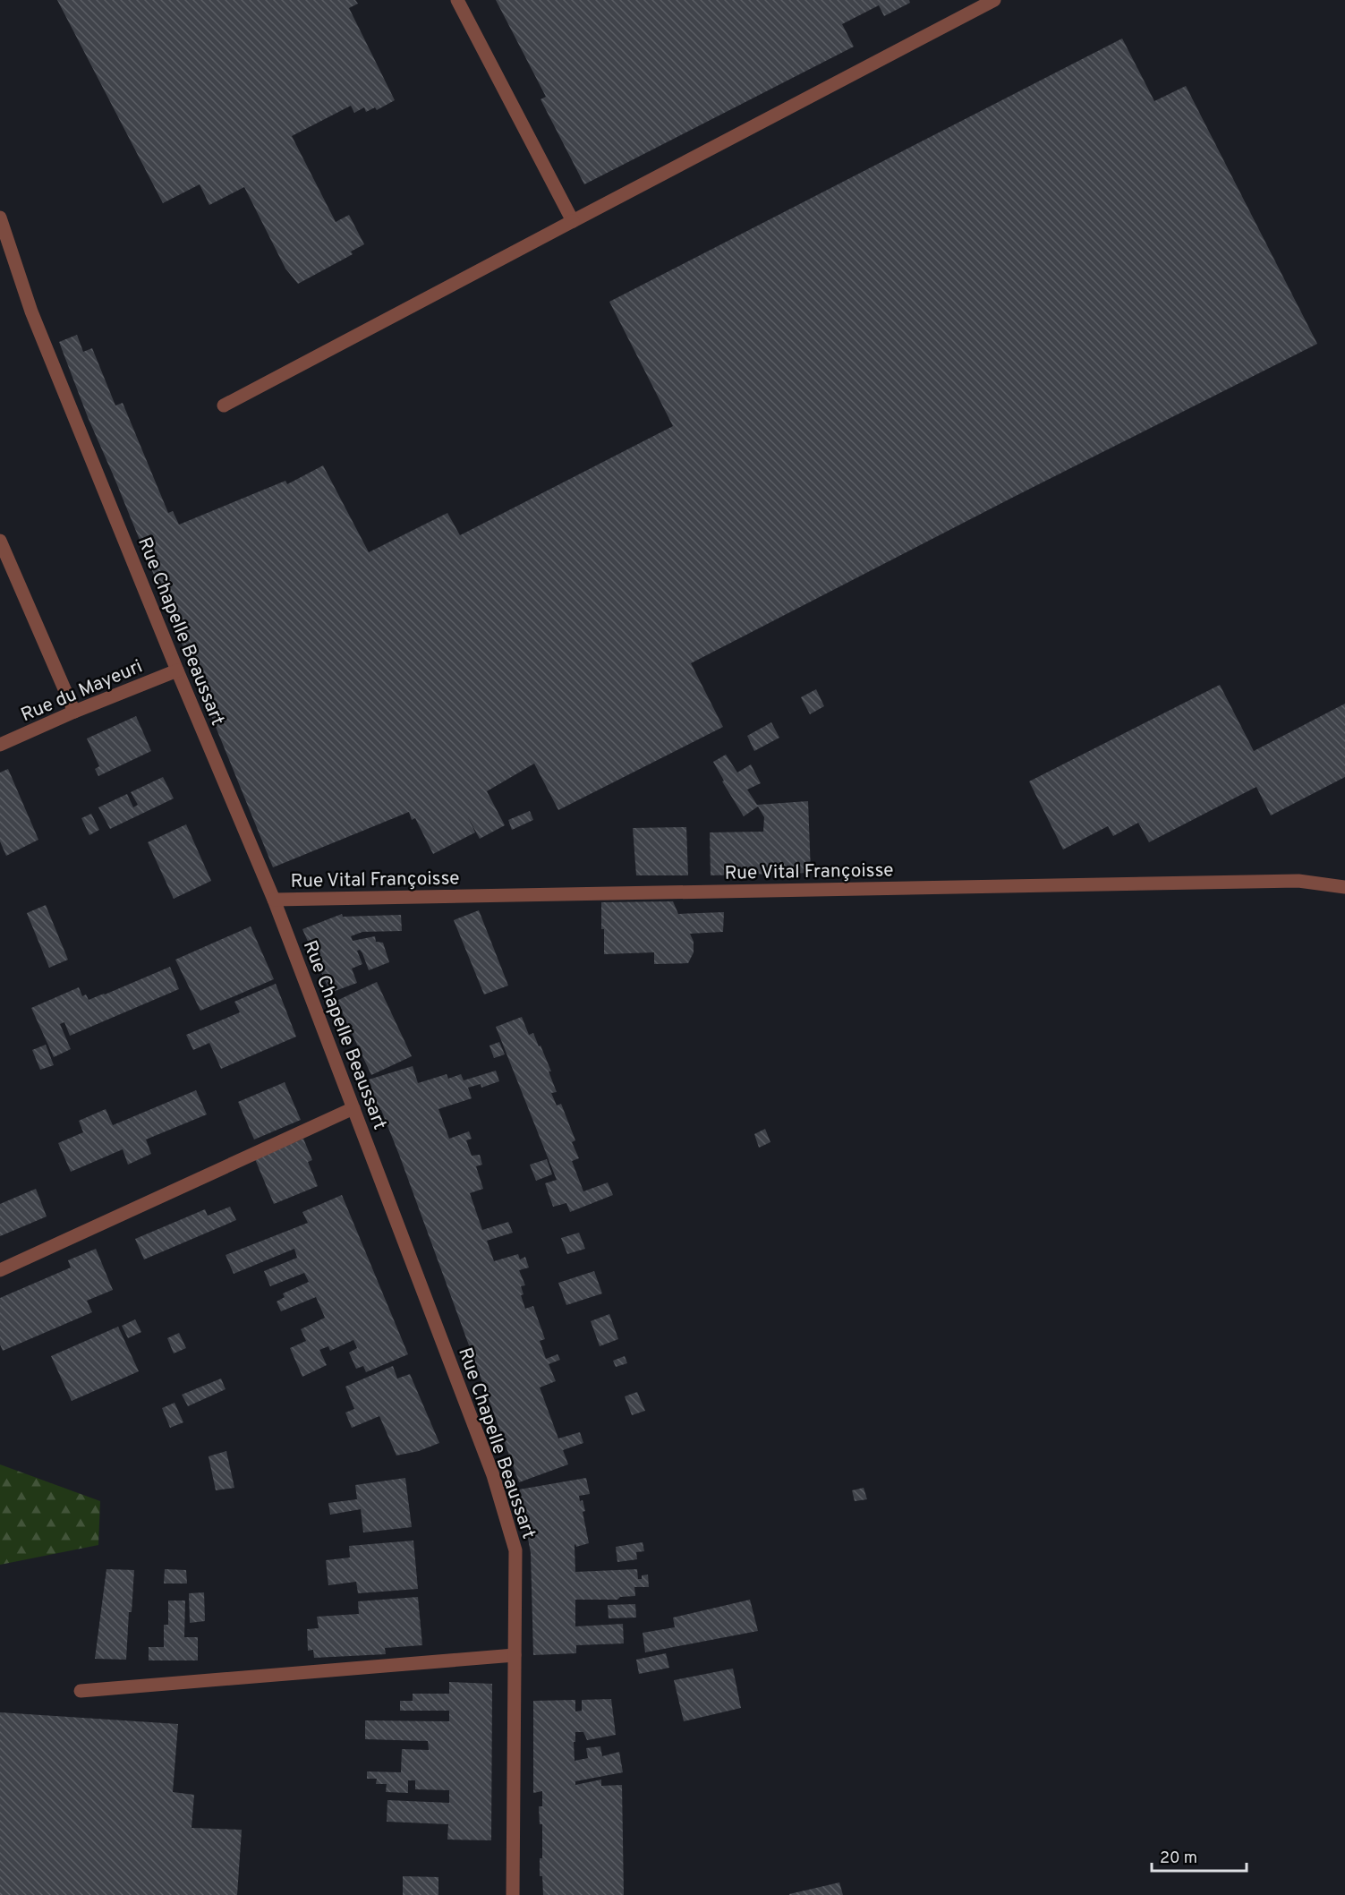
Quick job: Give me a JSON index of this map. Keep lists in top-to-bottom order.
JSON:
{
  "streets": {
    "street": ["Rue Chapelle Beaussart", "Rue du Mayeuri", "Rue Vital Françoisse"]
  },
  "crossings": [
    ["Rue Chapelle Beaussart", "Rue du Mayeuri"],
    ["Rue Chapelle Beaussart", "Rue Vital Françoisse"]
  ],
  "scale_bar": "20 m"
}
